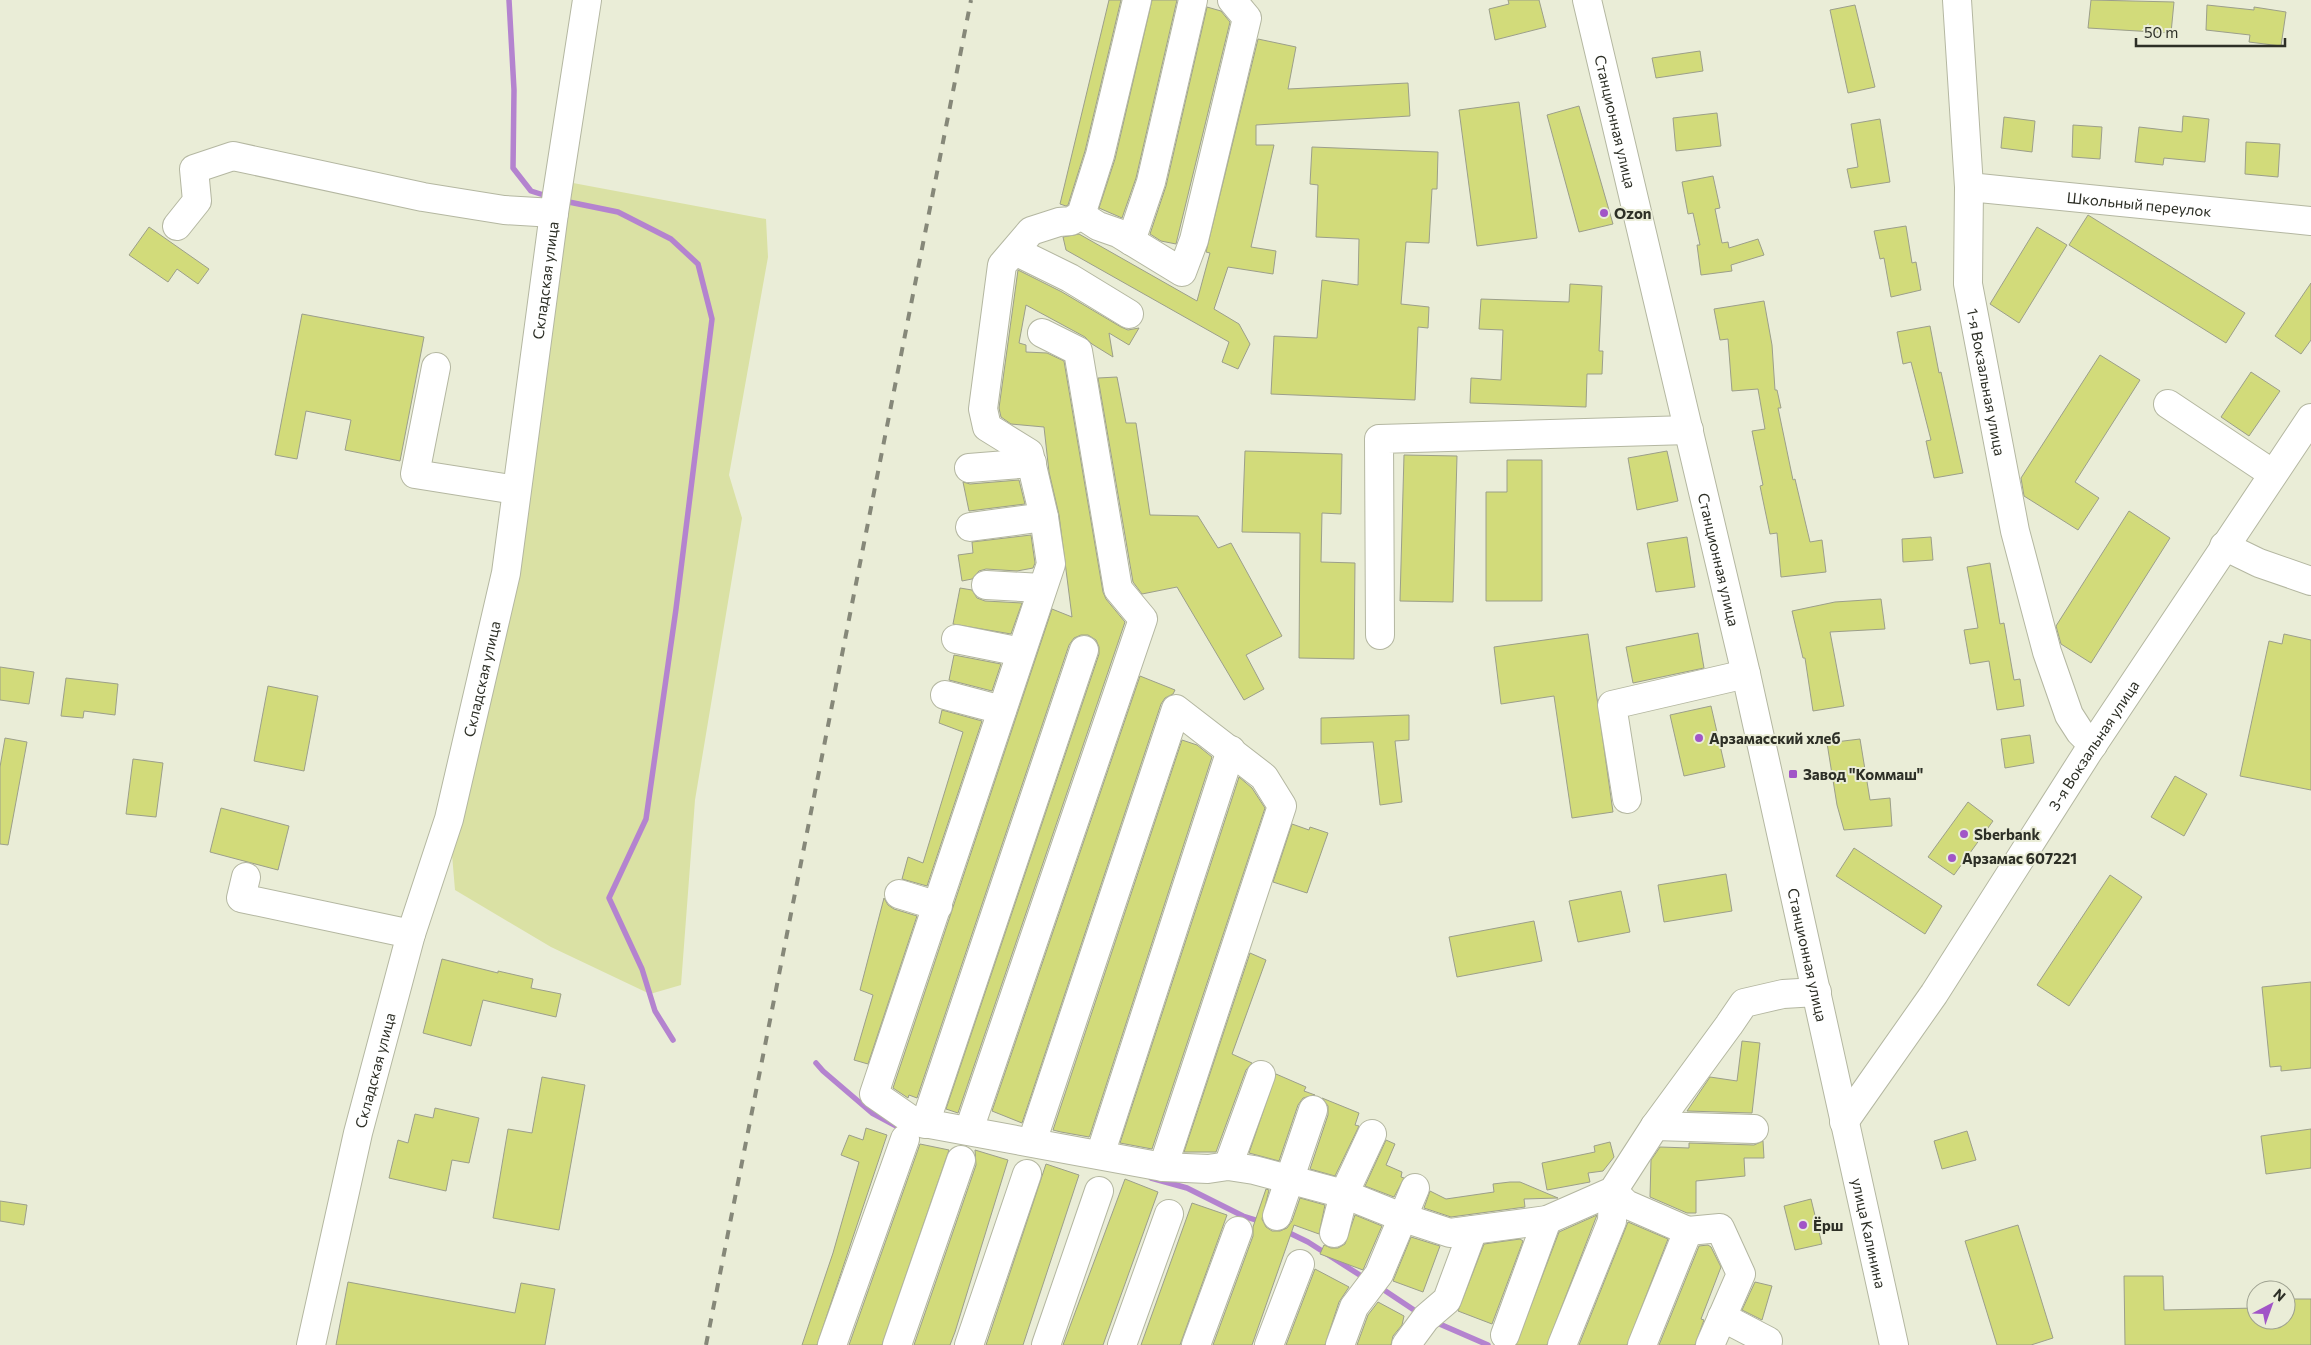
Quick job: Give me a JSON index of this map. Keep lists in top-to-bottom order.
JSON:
{
  "streets": {
    "street": [
      "Станционная улица",
      "Школьный переулок",
      "Складская улица",
      "1-я Вокзальная улица",
      "3-я Вокзальная улица",
      "улица Калинина"
    ]
  },
  "crossings": [
    ["Станционная улица", "3-я Вокзальная улица"],
    ["Станционная улица", "улица Калинина"],
    ["Школьный переулок", "1-я Вокзальная улица"],
    ["1-я Вокзальная улица", "3-я Вокзальная улица"],
    ["3-я Вокзальная улица", "улица Калинина"]
  ],
  "places": {
    "other": [
      "Ozon",
      "Арзамасский хлеб",
      "Sberbank",
      "Арзамас 607221",
      "Ёрш"
    ],
    "transit": ["Завод \"Коммаш\""]
  },
  "scale_bar": "50 m",
  "north": "top right"
}
